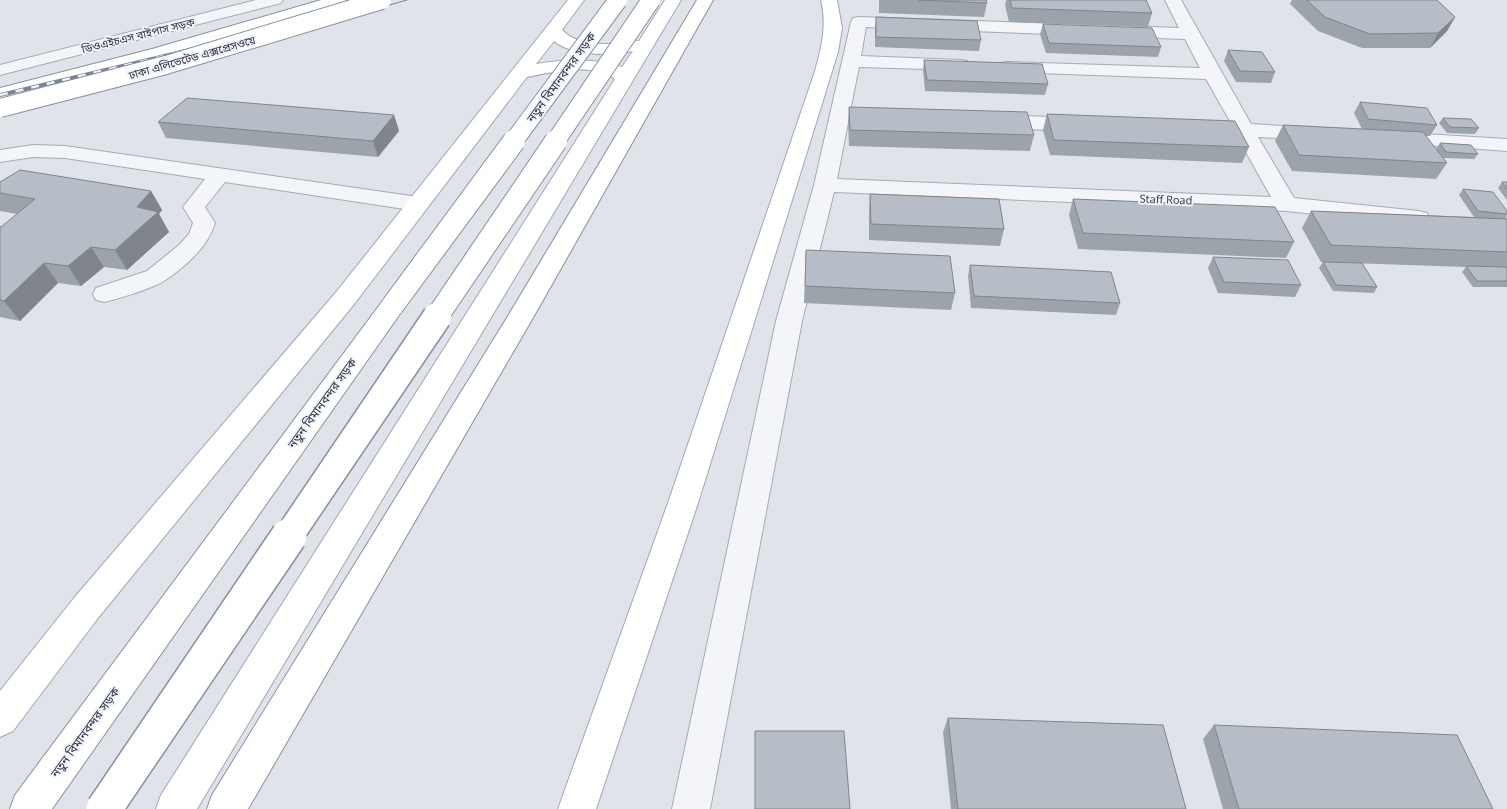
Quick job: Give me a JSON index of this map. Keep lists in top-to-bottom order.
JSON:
{
  "streets": {
    "main road": ["ঢাকা এলিভেটেড এক্সপ্রেসওয়ে", "নতুন বিমানবন্দর সড়ক"],
    "street": ["ডিওএইচএস বাইপাস সড়ক", "Staff Road"]
  }
}
